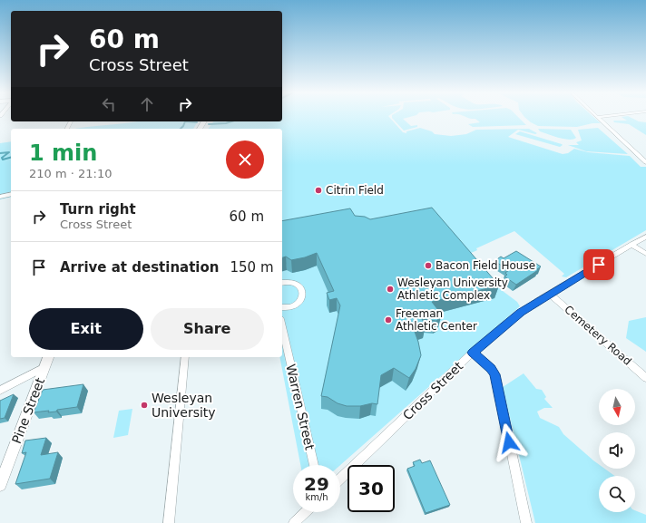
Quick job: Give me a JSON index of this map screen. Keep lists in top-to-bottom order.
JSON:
{
  "streets": {
    "street": [
      "Cemetery Road",
      "Cross Street",
      "Warren Street",
      "Pine Street"
    ]
  },
  "crossings": [
    ["Cemetery Road", "Cross Street"]
  ],
  "places": [
    "Citrin Field",
    "Bacon Field House",
    "Wesleyan University Athletic Complex",
    "Freeman Athletic Center",
    "Wesleyan University"
  ],
  "north": "bottom",
  "page": {
    "turn": ["60 m", "Cross Street"],
    "heading": ["1 min", "210 m · 21:10"],
    "list": [
      {
        "name": "Turn right",
        "note": "Cross Street",
        "value": "60 m"
      },
      {
        "name": "Arrive at destination",
        "value": "150 m"
      }
    ],
    "buttons": ["Exit", "Share"],
    "speed": "29 km/h",
    "limit": "30"
  }
}
